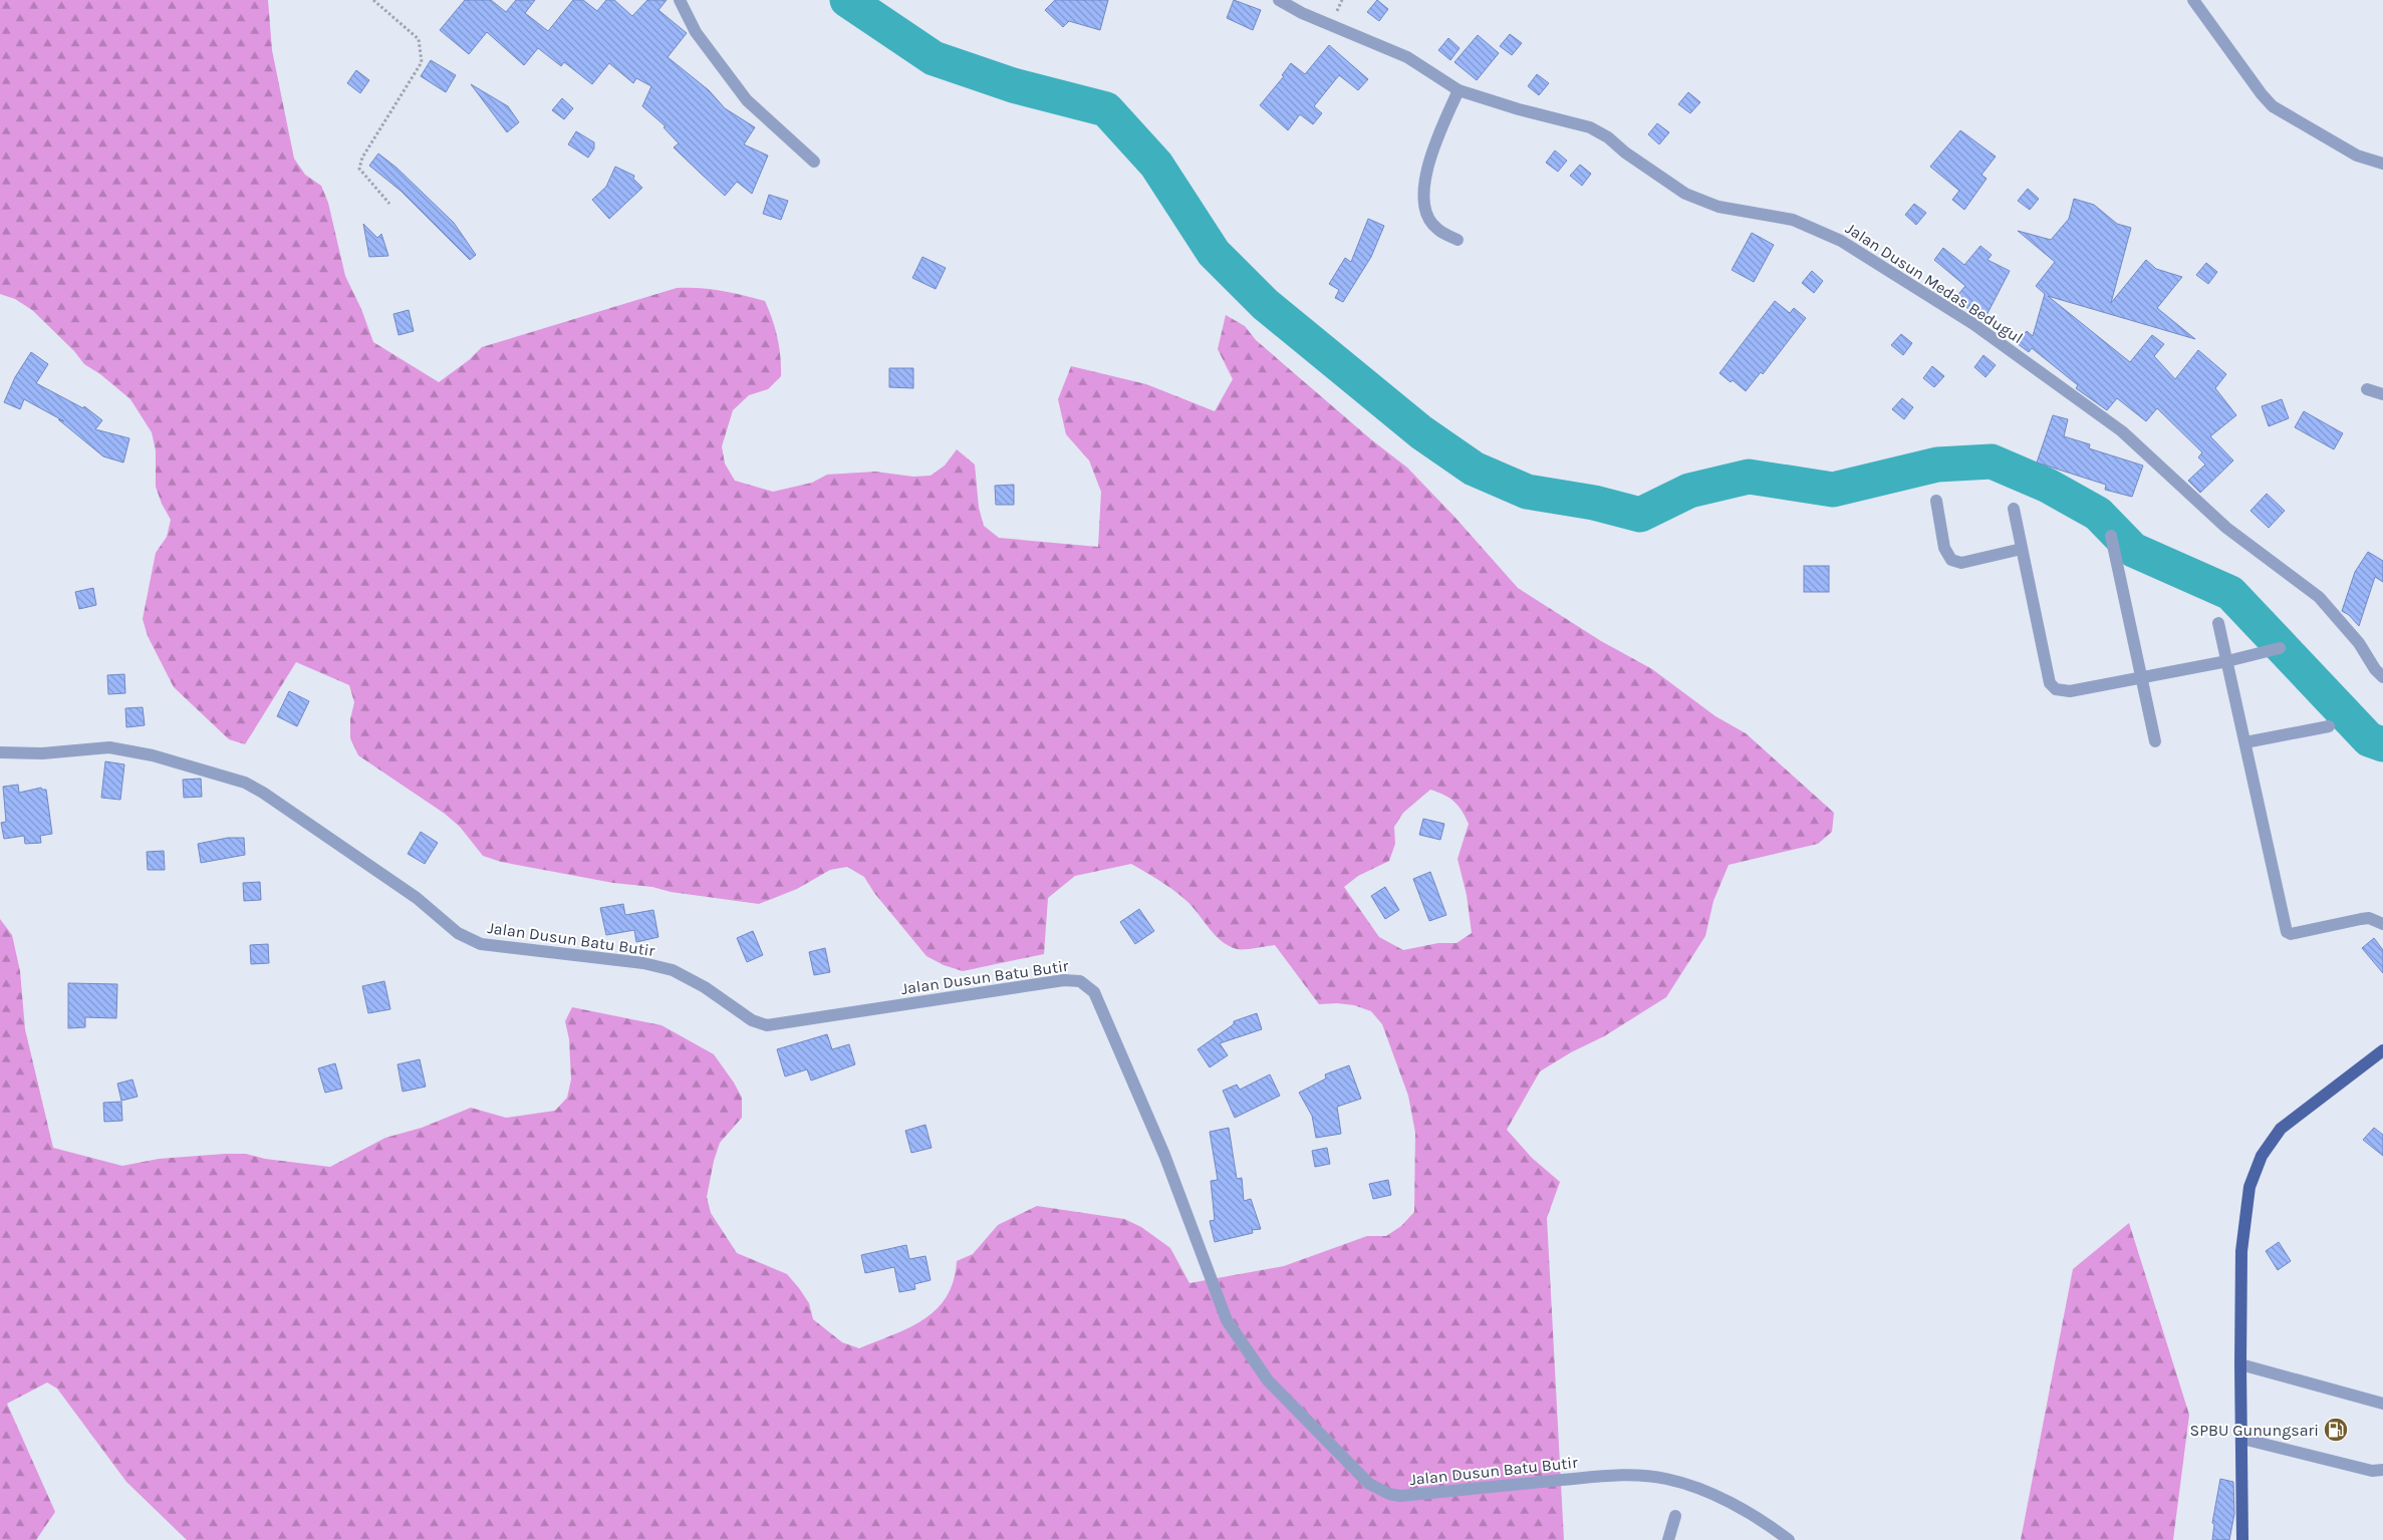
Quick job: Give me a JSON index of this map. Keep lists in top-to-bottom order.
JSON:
{
  "streets": {
    "street": ["Jalan Dusun Medas Bedugul", "Jalan Dusun Batu Butir"]
  },
  "places": {
    "fuel station": ["SPBU Gunungsari"]
  }
}
